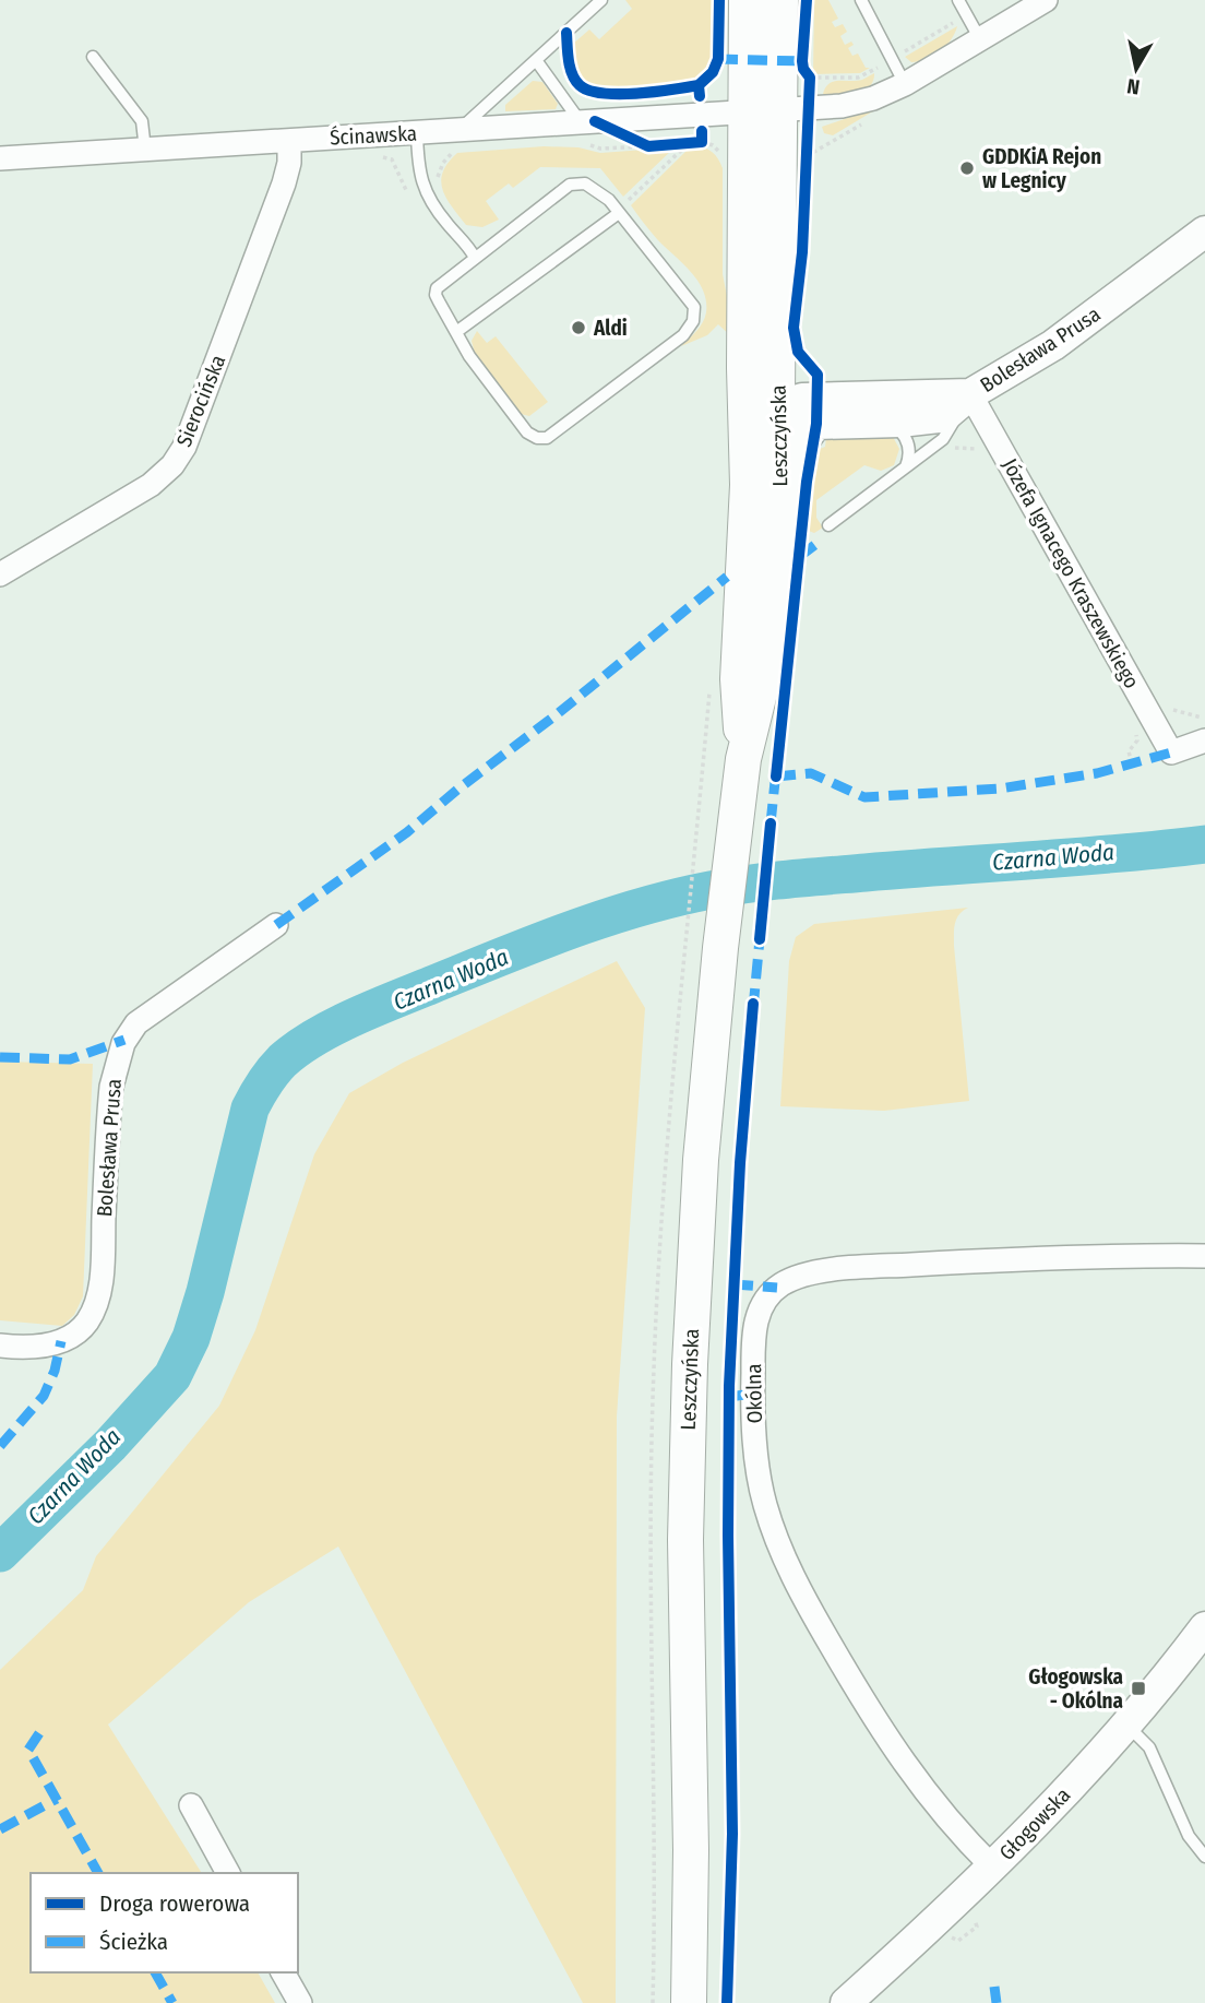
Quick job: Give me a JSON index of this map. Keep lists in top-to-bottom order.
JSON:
{
  "streets": {
    "main road": ["Leszczyńska"],
    "street": [
      "Ścinawska",
      "Bolesława Prusa",
      "Sierocińska",
      "Józefa Ignacego Kraszewskiego",
      "Okólna",
      "Głogowska"
    ]
  },
  "crossings": [
    ["Ścinawska", "Sierocińska"],
    ["Ścinawska", "Leszczyńska"],
    ["Bolesława Prusa", "Józefa Ignacego Kraszewskiego"],
    ["Okólna", "Głogowska"]
  ],
  "water": ["Czarna Woda"],
  "places": {
    "other": ["GDDKiA Rejon w Legnicy", "Aldi"],
    "transit": ["Głogowska - Okólna"]
  },
  "legend": ["Droga rowerowa", "Ścieżka"],
  "north": "bottom"
}
